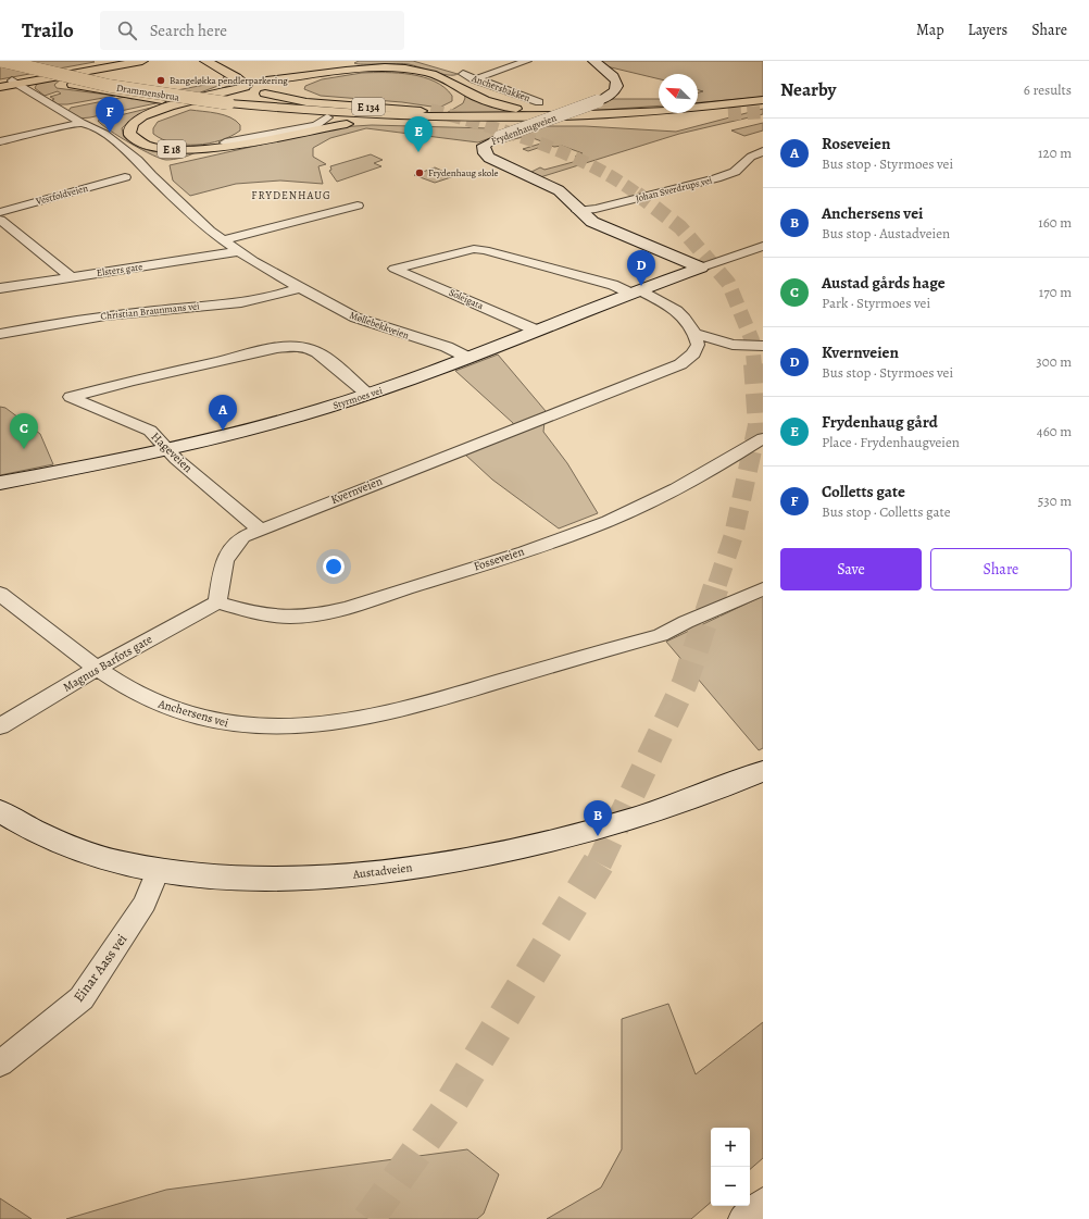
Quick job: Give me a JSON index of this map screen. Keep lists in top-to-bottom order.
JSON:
{
  "streets": {
    "highway": ["Drammensbrua", "E 134", "E 18"],
    "main road": ["Frydenhaugveien", "Styrmoes vei", "Austadveien"],
    "street": [
      "Anchersbakken",
      "Johan Sverdrups vei",
      "Vestfoldveien",
      "Elsters gate",
      "Soleigata",
      "Christian Braunmans vei",
      "Møllebekkveien",
      "Hageveien",
      "Kvernveien",
      "Fosseveien",
      "Magnus Barfots gate",
      "Anchersens vei",
      "Einar Aass vei"
    ]
  },
  "crossings": [
    ["Drammensbrua", "E 134"],
    ["Drammensbrua", "E 18"],
    ["E 134", "E 18"],
    ["Frydenhaugveien", "Johan Sverdrups vei"],
    ["Frydenhaugveien", "Styrmoes vei"],
    ["Elsters gate", "Møllebekkveien"],
    ["Soleigata", "Styrmoes vei"],
    ["Christian Braunmans vei", "Møllebekkveien"],
    ["Møllebekkveien", "Styrmoes vei"],
    ["Styrmoes vei", "Hageveien"],
    ["Hageveien", "Kvernveien"],
    ["Kvernveien", "Fosseveien"],
    ["Kvernveien", "Magnus Barfots gate"],
    ["Fosseveien", "Magnus Barfots gate"],
    ["Magnus Barfots gate", "Anchersens vei"],
    ["Austadveien", "Einar Aass vei"]
  ],
  "districts": ["FRYDENHAUG"],
  "places": ["Bangeløkka pendlerparkering", "Frydenhaug skole"],
  "north": "top left",
  "page": {
    "header": "Trailo",
    "search": "Search here",
    "nav": ["Map", "Layers", "Share"],
    "heading": ["Nearby", "6 results"],
    "pins": [
      "F",
      "E",
      "D",
      "A",
      "C",
      "B"
    ],
    "list": [
      {
        "mark": "A",
        "name": "Roseveien",
        "note": "Bus stop · Styrmoes vei",
        "value": "120 m"
      },
      {
        "mark": "B",
        "name": "Anchersens vei",
        "note": "Bus stop · Austadveien",
        "value": "160 m"
      },
      {
        "mark": "C",
        "name": "Austad gårds hage",
        "note": "Park · Styrmoes vei",
        "value": "170 m"
      },
      {
        "mark": "D",
        "name": "Kvernveien",
        "note": "Bus stop · Styrmoes vei",
        "value": "300 m"
      },
      {
        "mark": "E",
        "name": "Frydenhaug gård",
        "note": "Place · Frydenhaugveien",
        "value": "460 m"
      },
      {
        "mark": "F",
        "name": "Colletts gate",
        "note": "Bus stop · Colletts gate",
        "value": "530 m"
      }
    ],
    "buttons": ["Save", "Share"],
    "map_buttons": ["+", "−"]
  }
}
